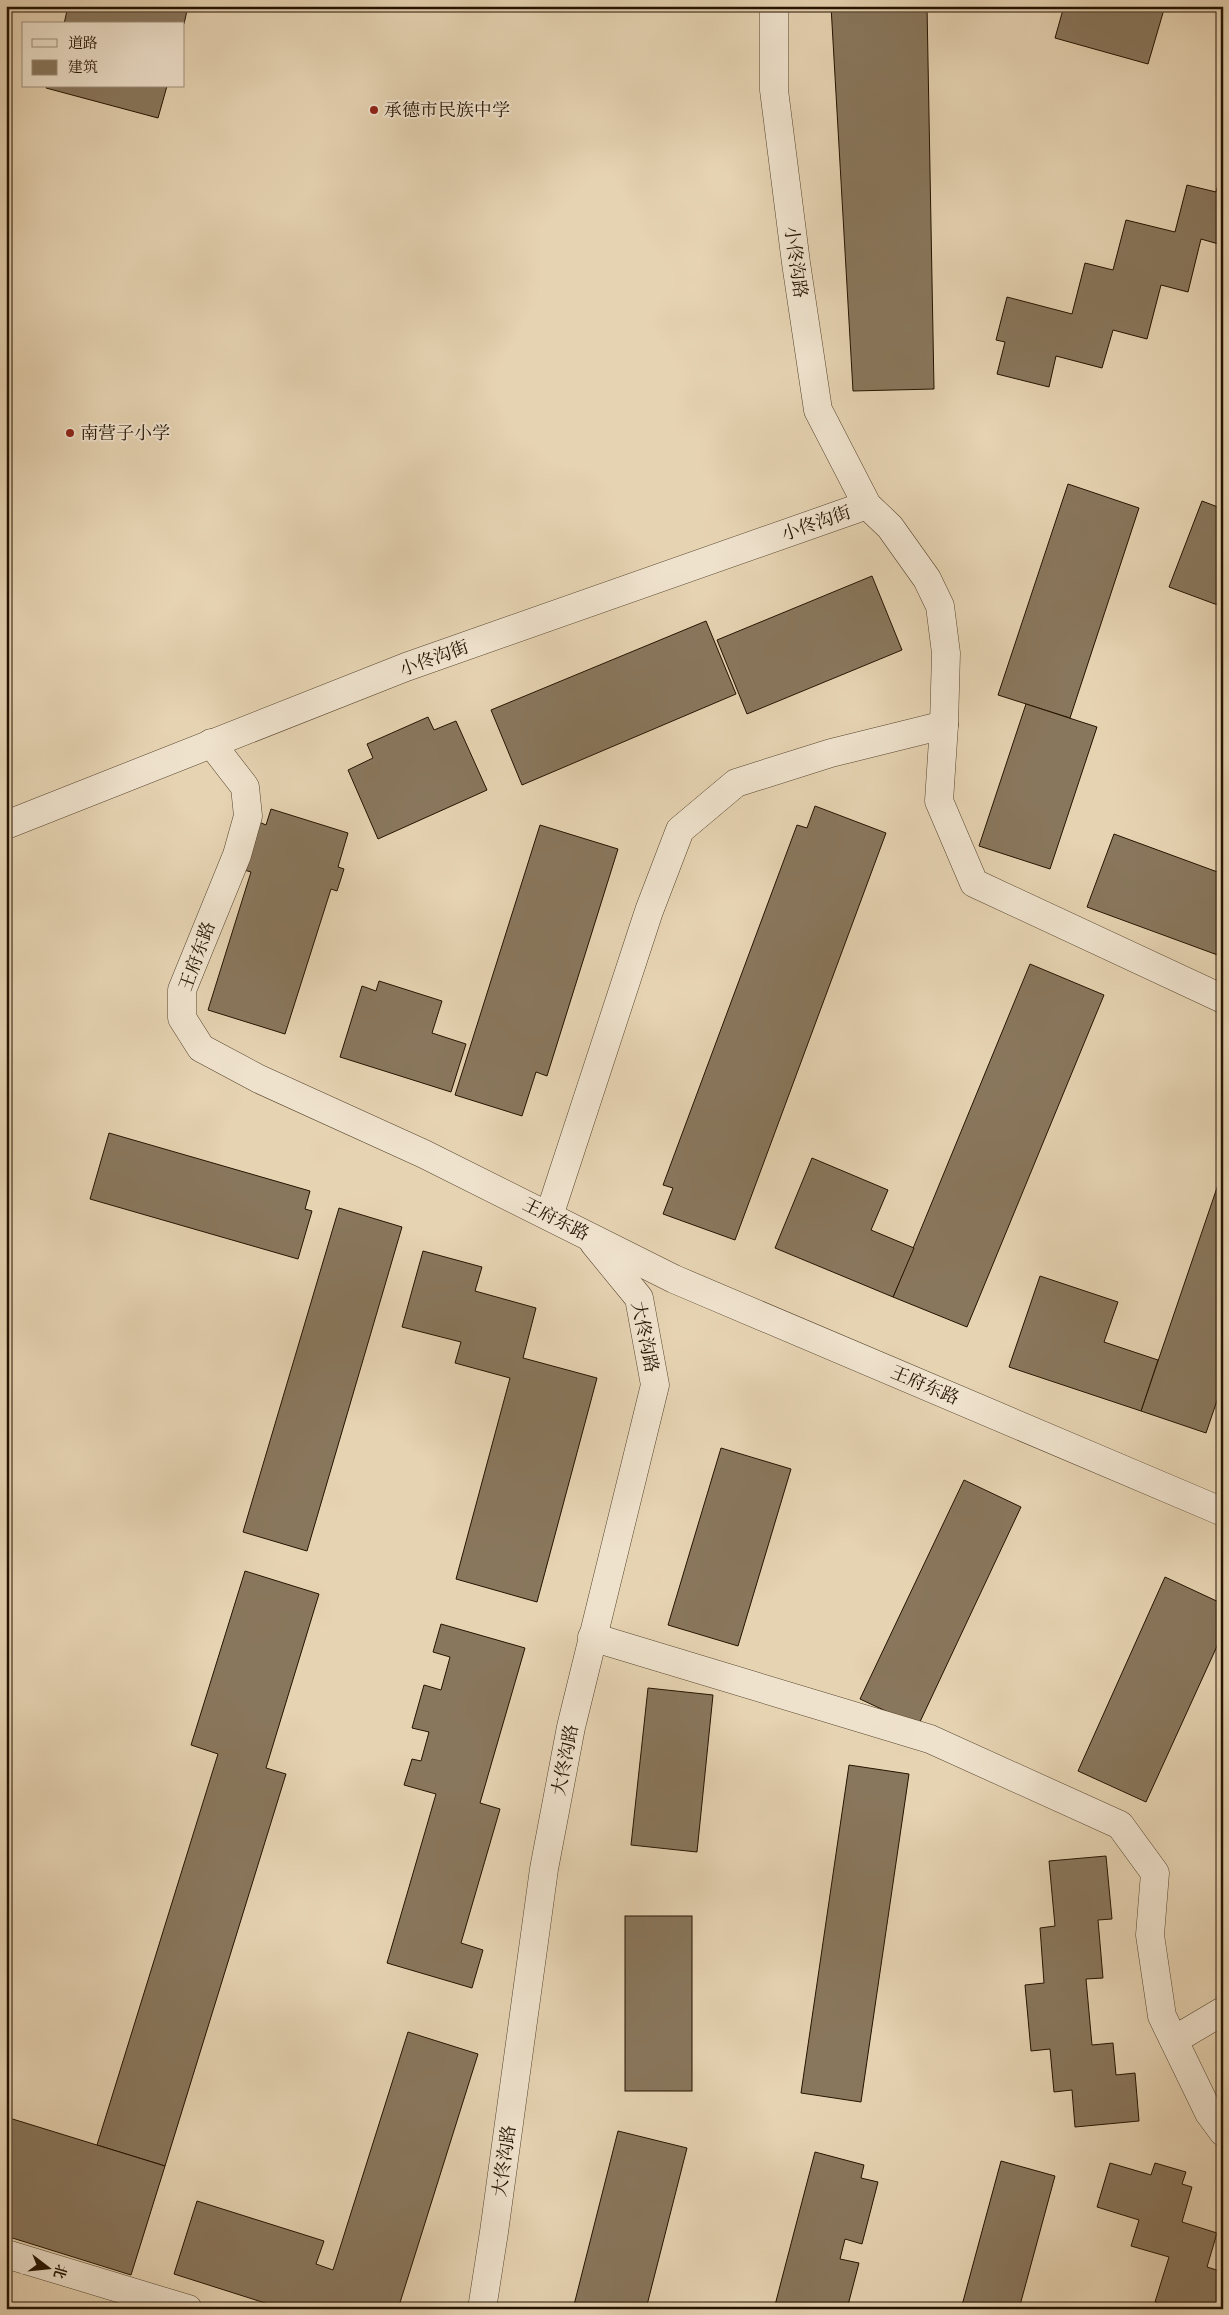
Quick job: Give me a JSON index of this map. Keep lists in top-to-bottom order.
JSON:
{
  "streets": {
    "street": [
      "小佟沟路",
      "小佟沟街",
      "王府东路",
      "大佟沟路"
    ]
  },
  "crossings": [
    ["小佟沟路", "小佟沟街"],
    ["小佟沟街", "王府东路"],
    ["王府东路", "大佟沟路"]
  ],
  "places": ["承德市民族中学", "南营子小学"],
  "legend": ["道路", "建筑"],
  "north": "right"
}
